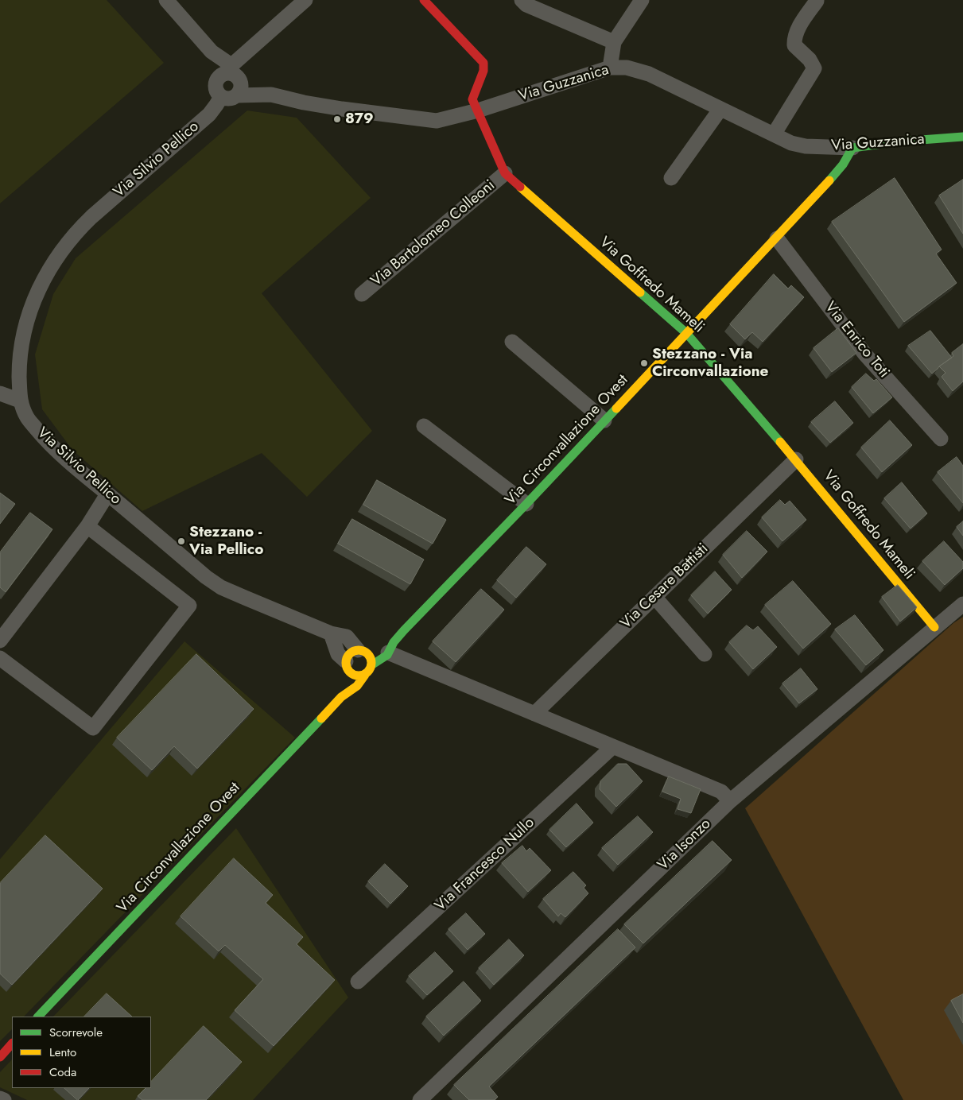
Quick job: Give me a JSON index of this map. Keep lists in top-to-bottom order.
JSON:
{
  "streets": {
    "street": [
      "Via Guzzanica",
      "Via Silvio Pellico",
      "Via Bartolomeo Colleoni",
      "Via Goffredo Mameli",
      "Via Enrico Toti",
      "Via Circonvallazione Ovest",
      "Via Cesare Battisti",
      "Via Isonzo",
      "Via Francesco Nullo"
    ]
  },
  "crossings": [
    ["Via Guzzanica", "Via Silvio Pellico"],
    ["Via Guzzanica", "Via Goffredo Mameli"],
    ["Via Guzzanica", "Via Circonvallazione Ovest"],
    ["Via Silvio Pellico", "Via Circonvallazione Ovest"],
    ["Via Bartolomeo Colleoni", "Via Goffredo Mameli"],
    ["Via Goffredo Mameli", "Via Circonvallazione Ovest"],
    ["Via Goffredo Mameli", "Via Cesare Battisti"],
    ["Via Goffredo Mameli", "Via Isonzo"],
    ["Via Enrico Toti", "Via Circonvallazione Ovest"]
  ],
  "places": ["879", "Stezzano - Via Circonvallazione", "Stezzano - Via Pellico"],
  "legend": ["Scorrevole", "Lento", "Coda"]
}
